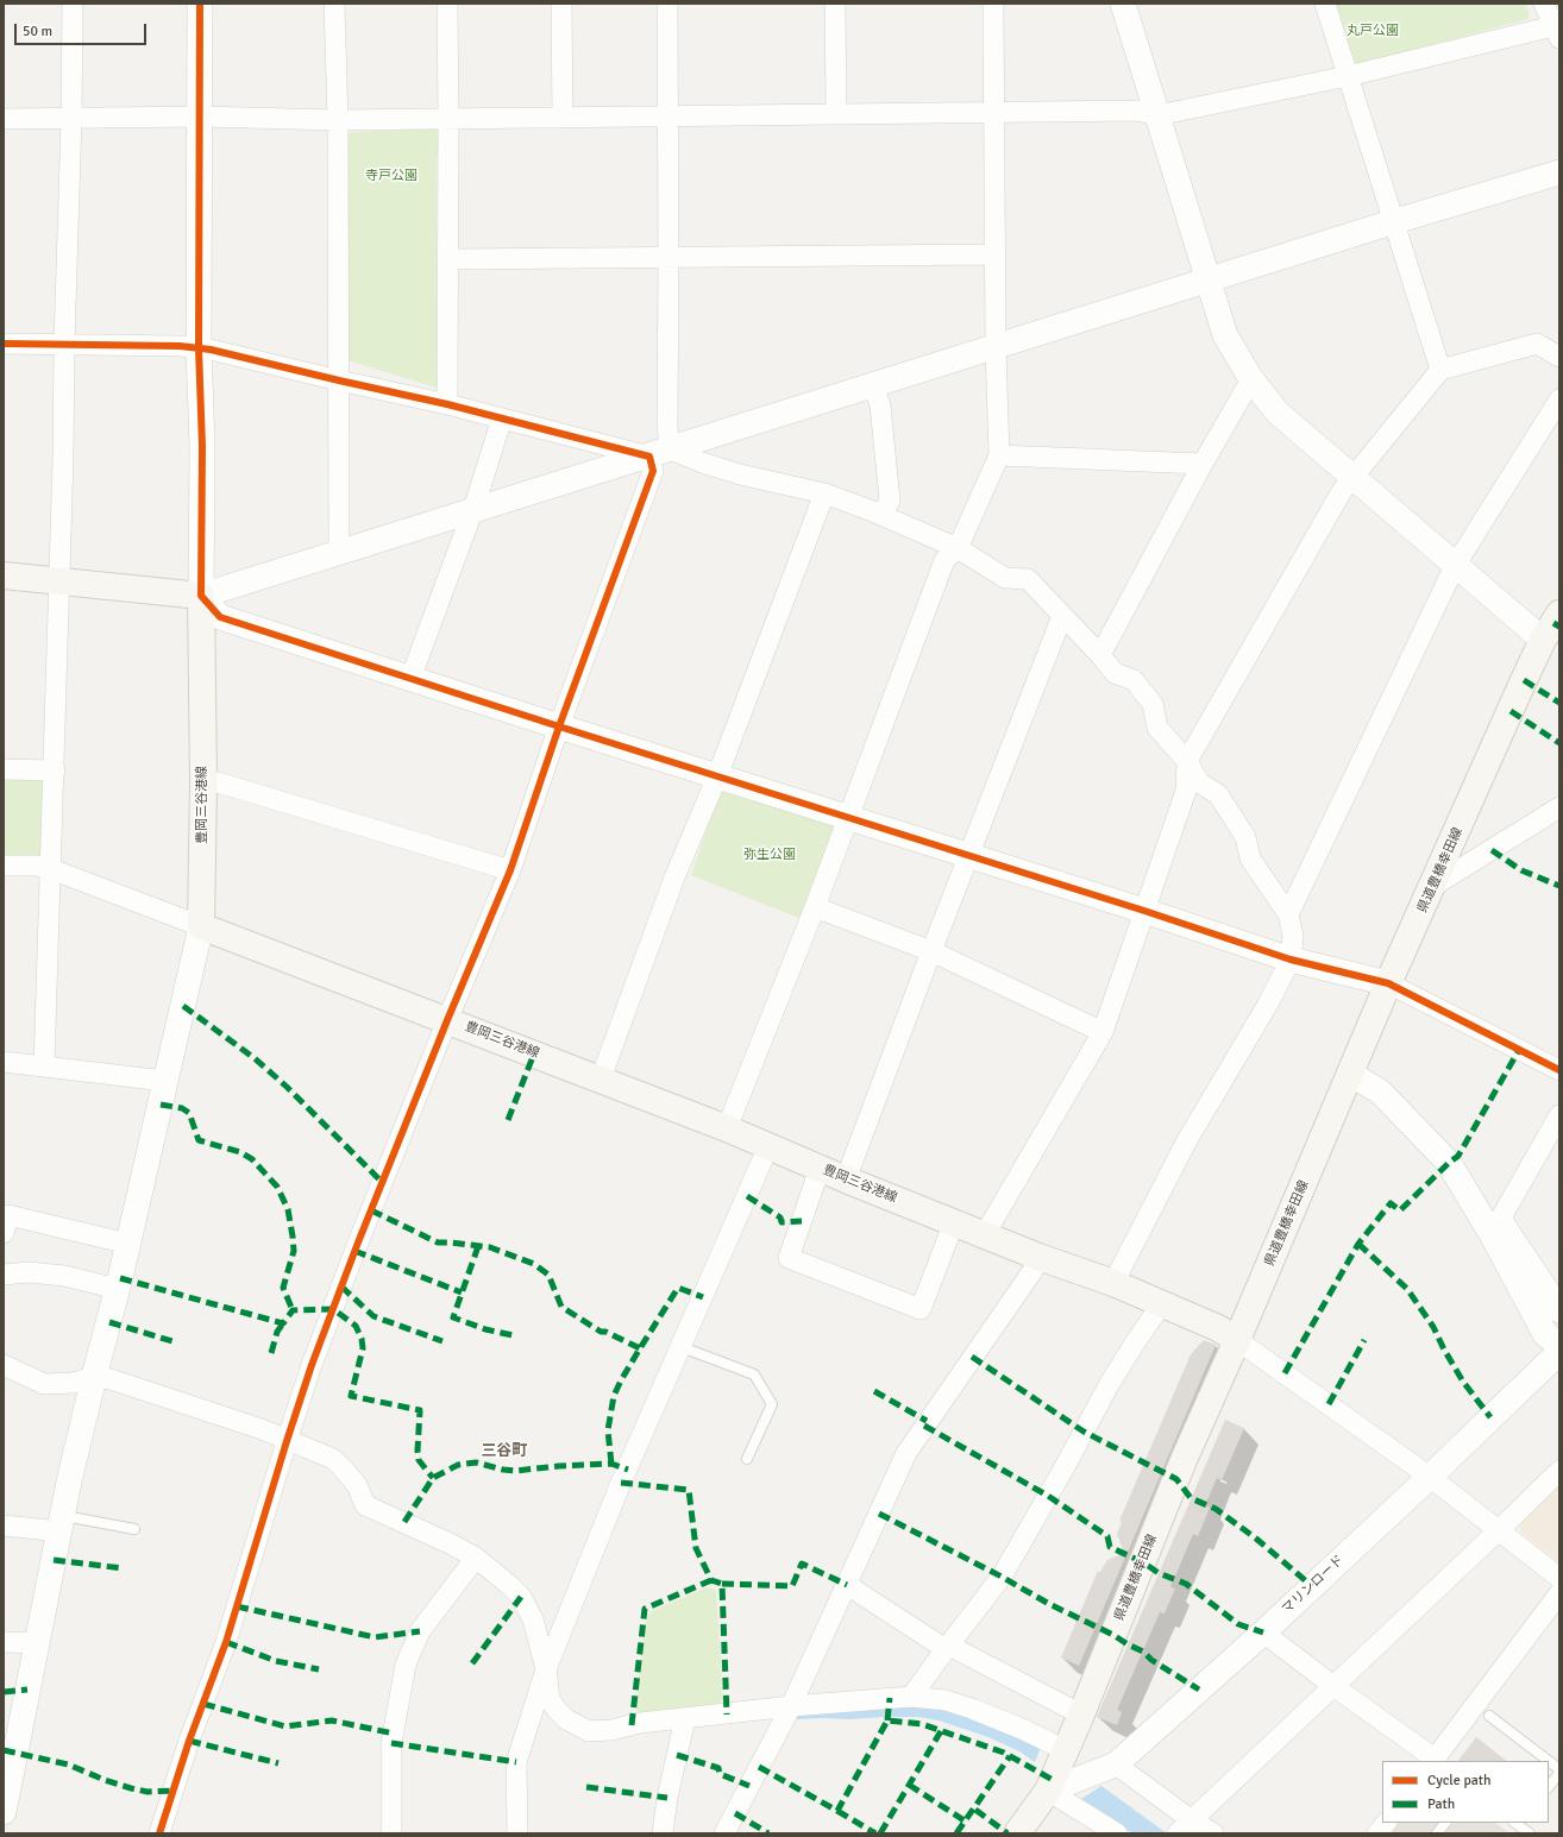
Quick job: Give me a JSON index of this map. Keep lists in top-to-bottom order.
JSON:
{
  "streets": {
    "main road": ["豊岡三谷港線", "県道豊橋幸田線"],
    "street": ["マリンロード"]
  },
  "crossings": [
    ["豊岡三谷港線", "県道豊橋幸田線"],
    ["県道豊橋幸田線", "マリンロード"]
  ],
  "districts": ["三谷町"],
  "parks": ["丸戸公園", "寺戸公園", "弥生公園"],
  "legend": ["Cycle path", "Path"],
  "scale_bar": "50 m"
}
